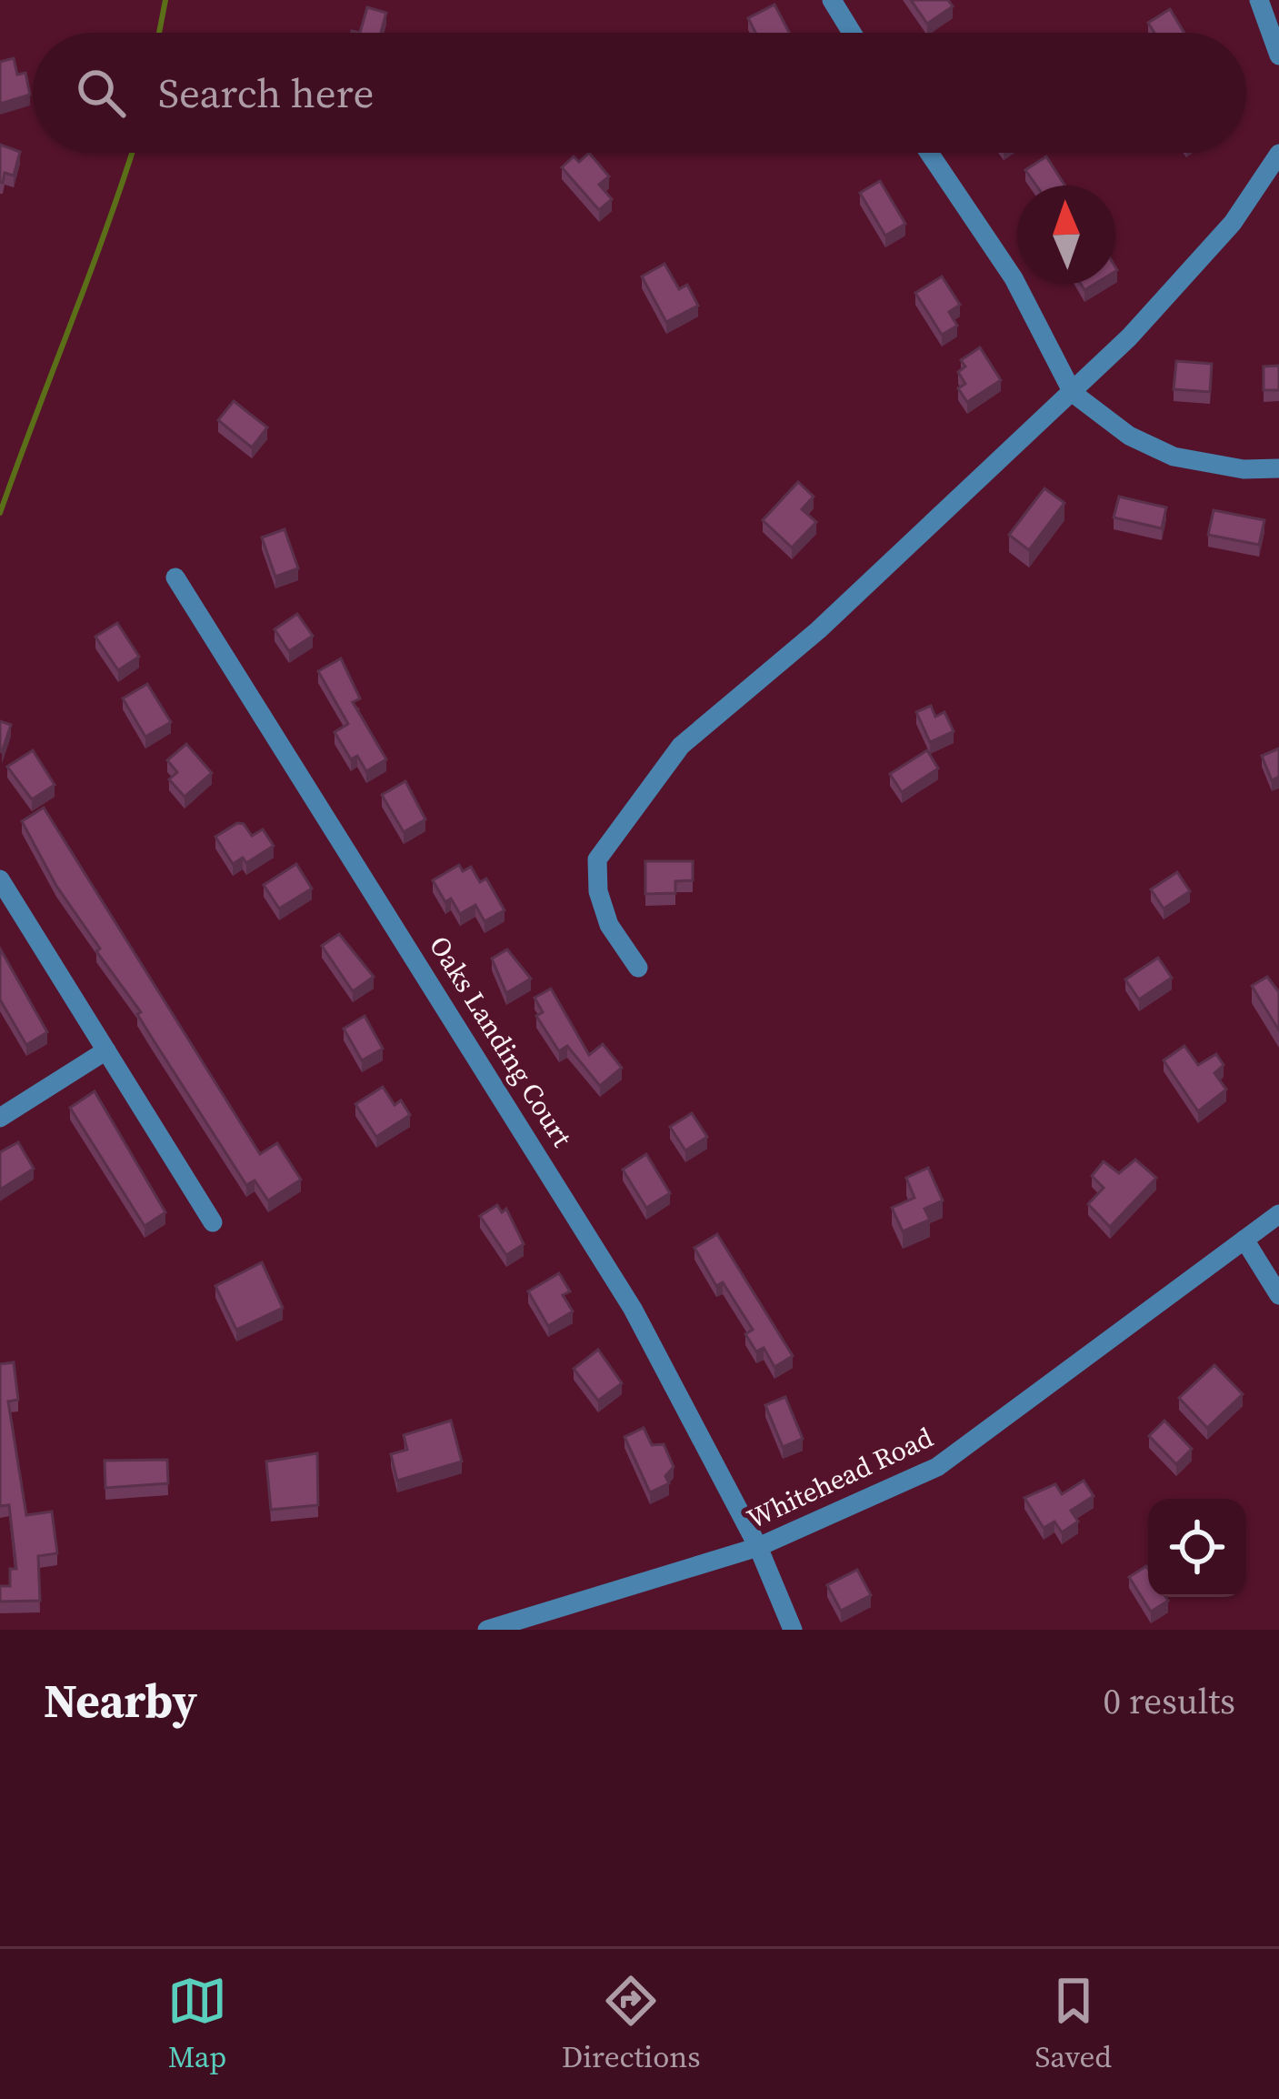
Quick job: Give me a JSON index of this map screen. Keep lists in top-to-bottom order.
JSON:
{
  "streets": {
    "street": ["Oaks Landing Court", "Whitehead Road"]
  },
  "crossings": [
    ["Oaks Landing Court", "Whitehead Road"]
  ],
  "north": "top",
  "page": {
    "search": "Search here",
    "heading": ["Nearby", "0 results"],
    "nav": ["Map", "Directions", "Saved"]
  }
}
